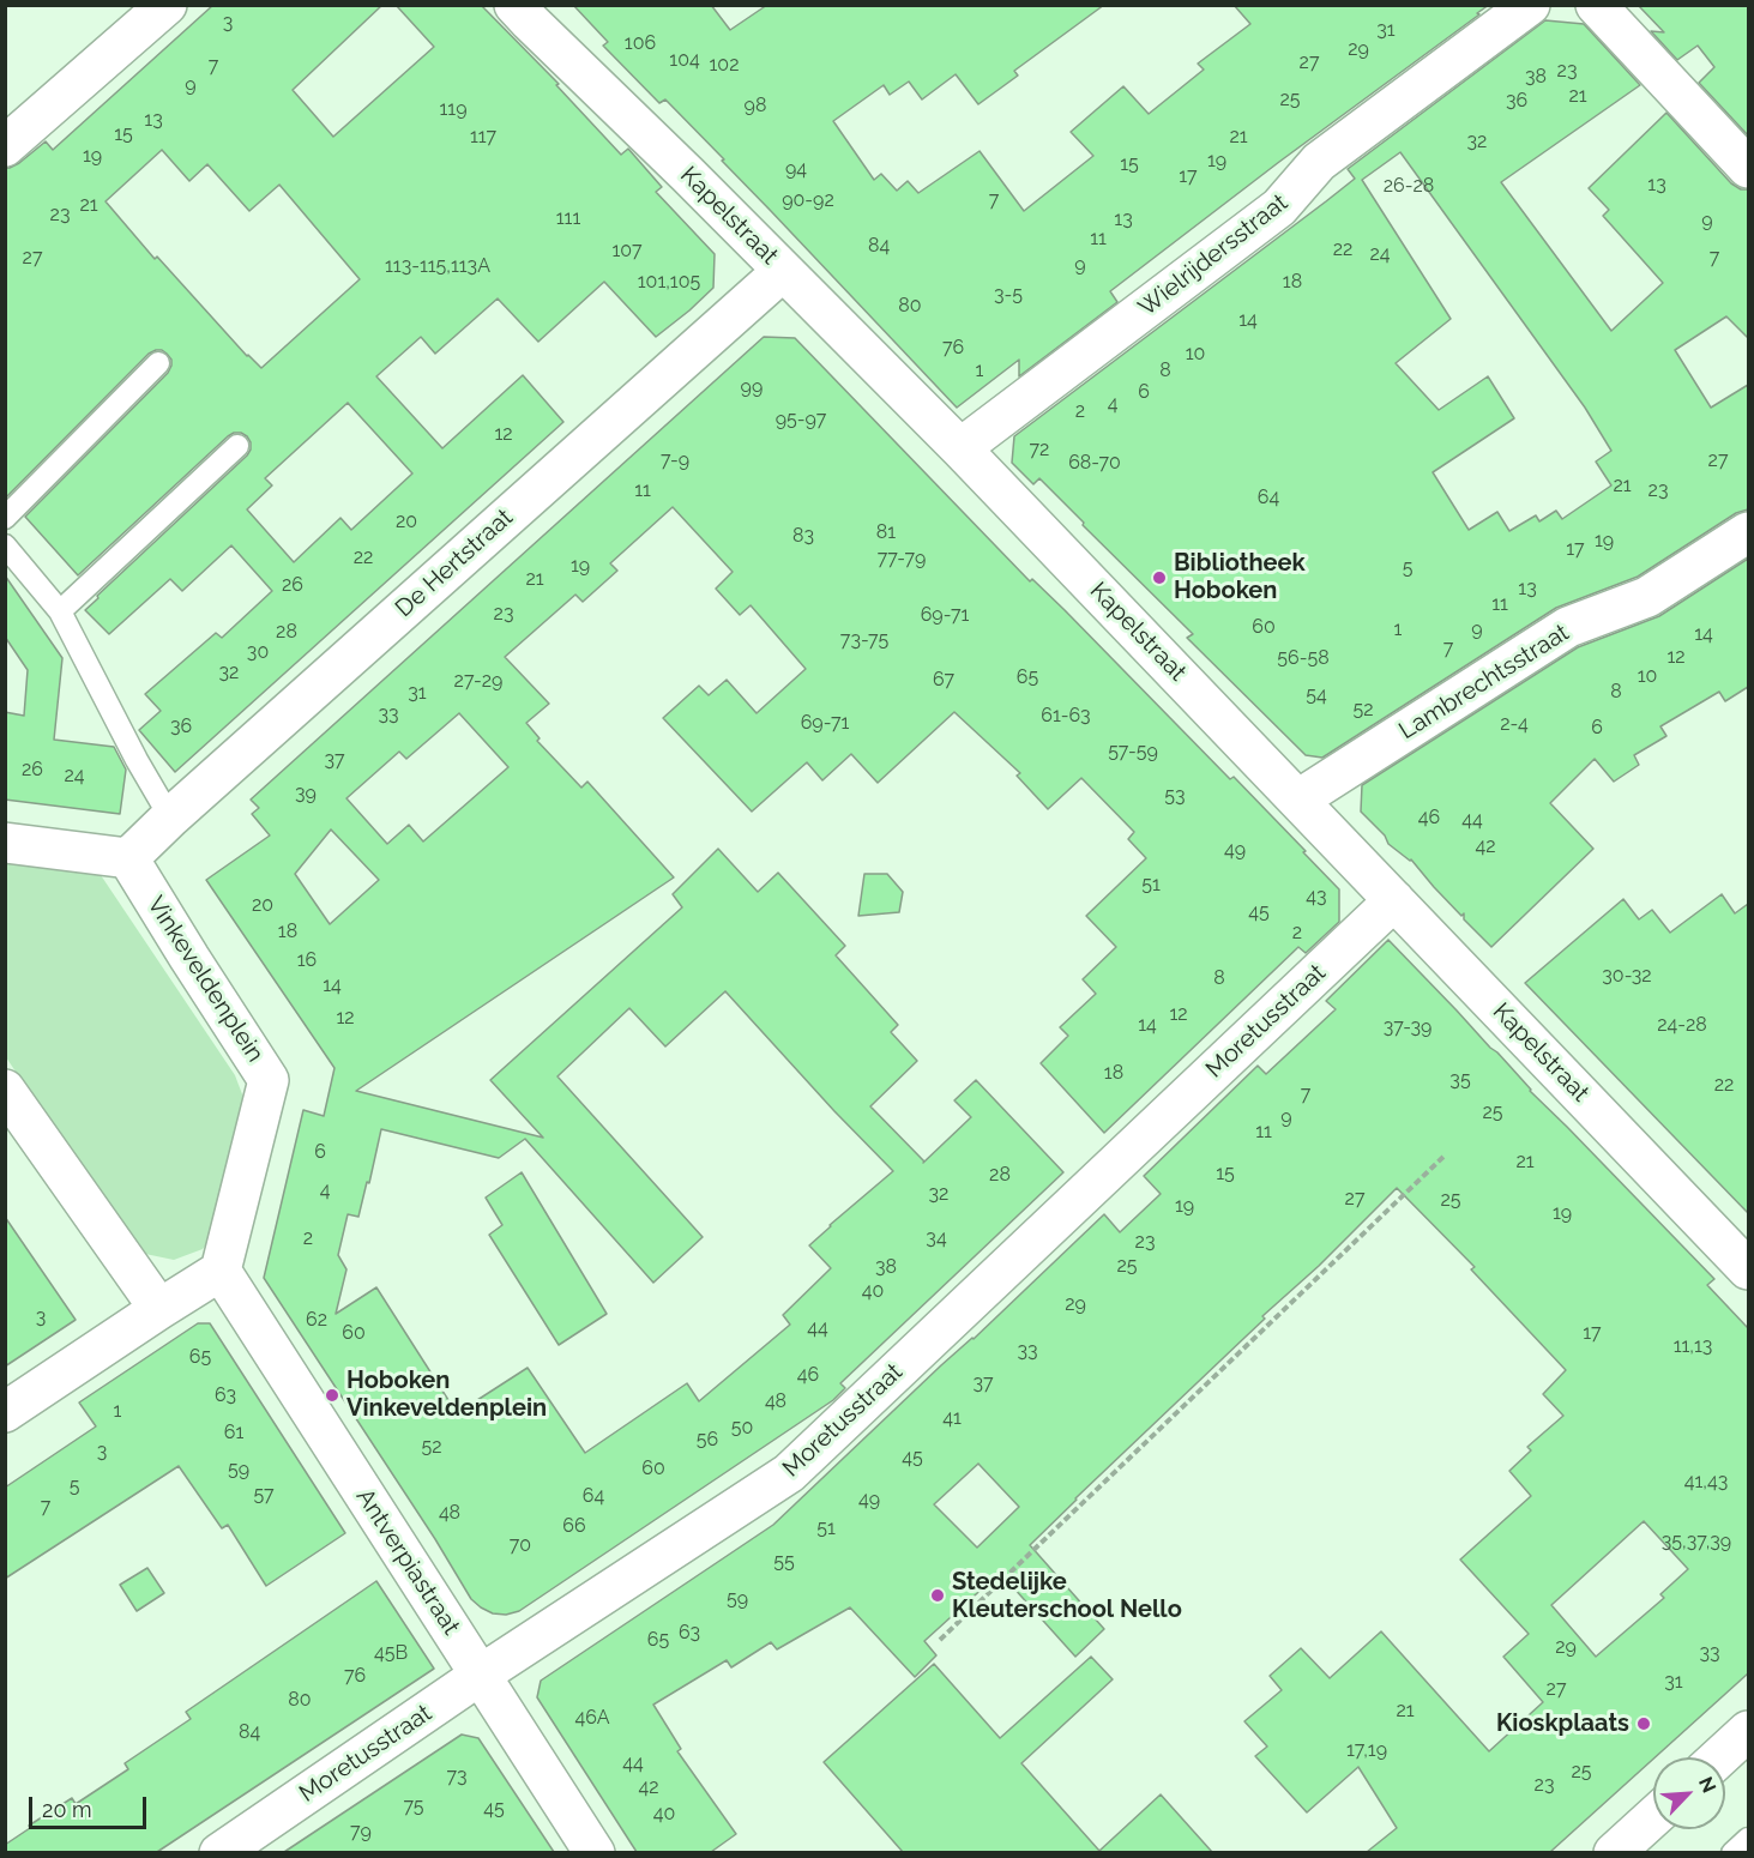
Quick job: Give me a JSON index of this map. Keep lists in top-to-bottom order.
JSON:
{
  "streets": {
    "street": [
      "Kapelstraat",
      "Wielrijdersstraat",
      "De Hertstraat",
      "Lambrechtsstraat",
      "Vinkeveldenplein",
      "Moretusstraat",
      "Antverpiastraat"
    ]
  },
  "crossings": [
    ["Kapelstraat", "Wielrijdersstraat"],
    ["Kapelstraat", "De Hertstraat"],
    ["Kapelstraat", "Lambrechtsstraat"],
    ["Kapelstraat", "Moretusstraat"],
    ["De Hertstraat", "Vinkeveldenplein"],
    ["Vinkeveldenplein", "Antverpiastraat"],
    ["Moretusstraat", "Antverpiastraat"]
  ],
  "places": [
    "Bibliotheek Hoboken",
    "Hoboken Vinkeveldenplein",
    "Stedelijke Kleuterschool Nello",
    "Kioskplaats"
  ],
  "house_numbers": [
    "3",
    "31",
    "106",
    "29",
    "104",
    "27",
    "102",
    "7",
    "23",
    "38",
    "9",
    "21",
    "25",
    "36",
    "98",
    "119",
    "13",
    "15",
    "117",
    "21",
    "32",
    "19",
    "19",
    "15",
    "94",
    "17",
    "13",
    "26-28",
    "90-92",
    "7",
    "21",
    "23",
    "111",
    "13",
    "9",
    "11",
    "84",
    "22",
    "107",
    "24",
    "27",
    "7",
    "9",
    "113-115,113A",
    "101,105",
    "18",
    "3-5",
    "80",
    "14",
    "76",
    "10",
    "1",
    "8",
    "99",
    "6",
    "4",
    "2",
    "95-97",
    "12",
    "72",
    "7-9",
    "27",
    "68-70",
    "21",
    "11",
    "23",
    "64",
    "20",
    "81",
    "83",
    "19",
    "17",
    "22",
    "77-79",
    "19",
    "5",
    "21",
    "26",
    "13",
    "11",
    "23",
    "69-71",
    "60",
    "1",
    "9",
    "28",
    "14",
    "73-75",
    "7",
    "30",
    "12",
    "56-58",
    "32",
    "10",
    "65",
    "67",
    "27-29",
    "8",
    "31",
    "54",
    "52",
    "33",
    "61-63",
    "69-71",
    "2-4",
    "36",
    "6",
    "57-59",
    "37",
    "26",
    "24",
    "39",
    "53",
    "46",
    "44",
    "42",
    "49",
    "51",
    "43",
    "20",
    "45",
    "18",
    "2",
    "16",
    "30-32",
    "8",
    "14",
    "12",
    "12",
    "14",
    "24-28",
    "37-39",
    "18",
    "35",
    "22",
    "7",
    "25",
    "9",
    "11",
    "6",
    "21",
    "15",
    "28",
    "4",
    "32",
    "27",
    "25",
    "19",
    "19",
    "2",
    "34",
    "23",
    "25",
    "38",
    "40",
    "29",
    "3",
    "62",
    "44",
    "60",
    "17",
    "11,13",
    "33",
    "65",
    "46",
    "37",
    "63",
    "48",
    "1",
    "41",
    "50",
    "61",
    "56",
    "52",
    "3",
    "45",
    "60",
    "59",
    "41,43",
    "5",
    "57",
    "64",
    "49",
    "7",
    "48",
    "66",
    "51",
    "35,37,39",
    "70",
    "55",
    "59",
    "63",
    "65",
    "29",
    "45B",
    "33",
    "76",
    "31",
    "27",
    "80",
    "21",
    "46A",
    "84",
    "17,19",
    "44",
    "25",
    "73",
    "23",
    "42",
    "75",
    "45",
    "40",
    "79"
  ],
  "scale_bar": "20 m",
  "north": "top right"
}
